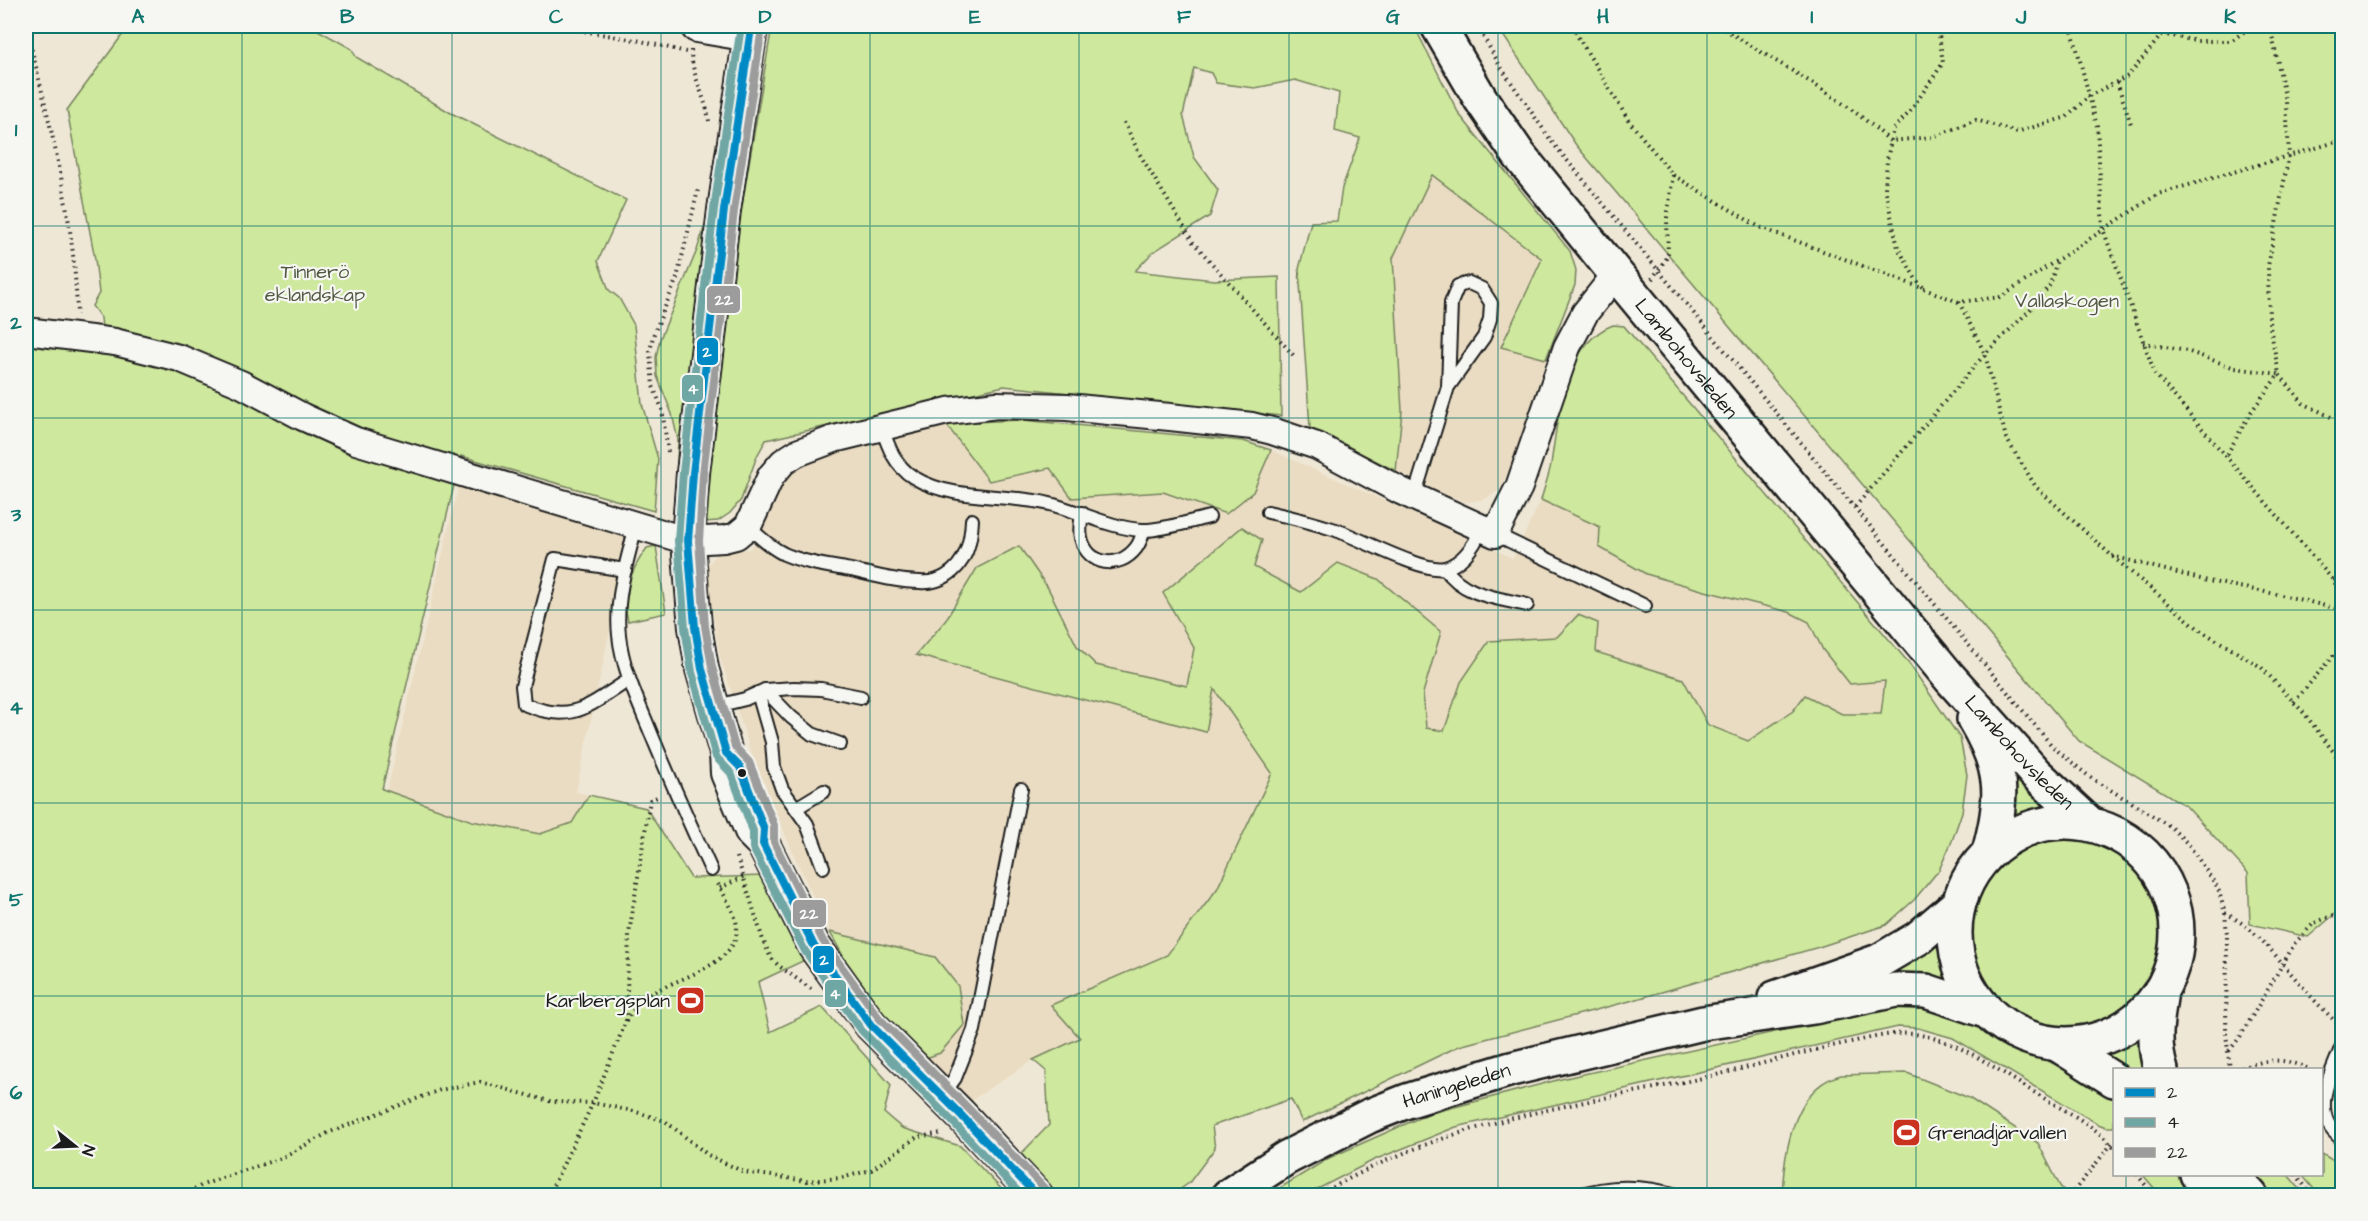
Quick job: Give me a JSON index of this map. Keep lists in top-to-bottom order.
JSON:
{
  "streets": {
    "main road": ["Lambohovsleden", "Haningeleden"]
  },
  "parks": ["Tinnerö eklandskap", "Vallaskogen"],
  "places": {
    "sports": ["Karlbergsplan", "Grenadjärvallen"]
  },
  "lines": ["transit line 4", "transit line 22", "transit line 2"],
  "legend": ["2", "4", "22"],
  "north": "right",
  "grid": {
    "columns": [
      "A",
      "B",
      "C",
      "D",
      "E",
      "F",
      "G",
      "H",
      "I",
      "J",
      "K"
    ],
    "rows": [
      "1",
      "2",
      "3",
      "4",
      "5",
      "6"
    ]
  }
}
